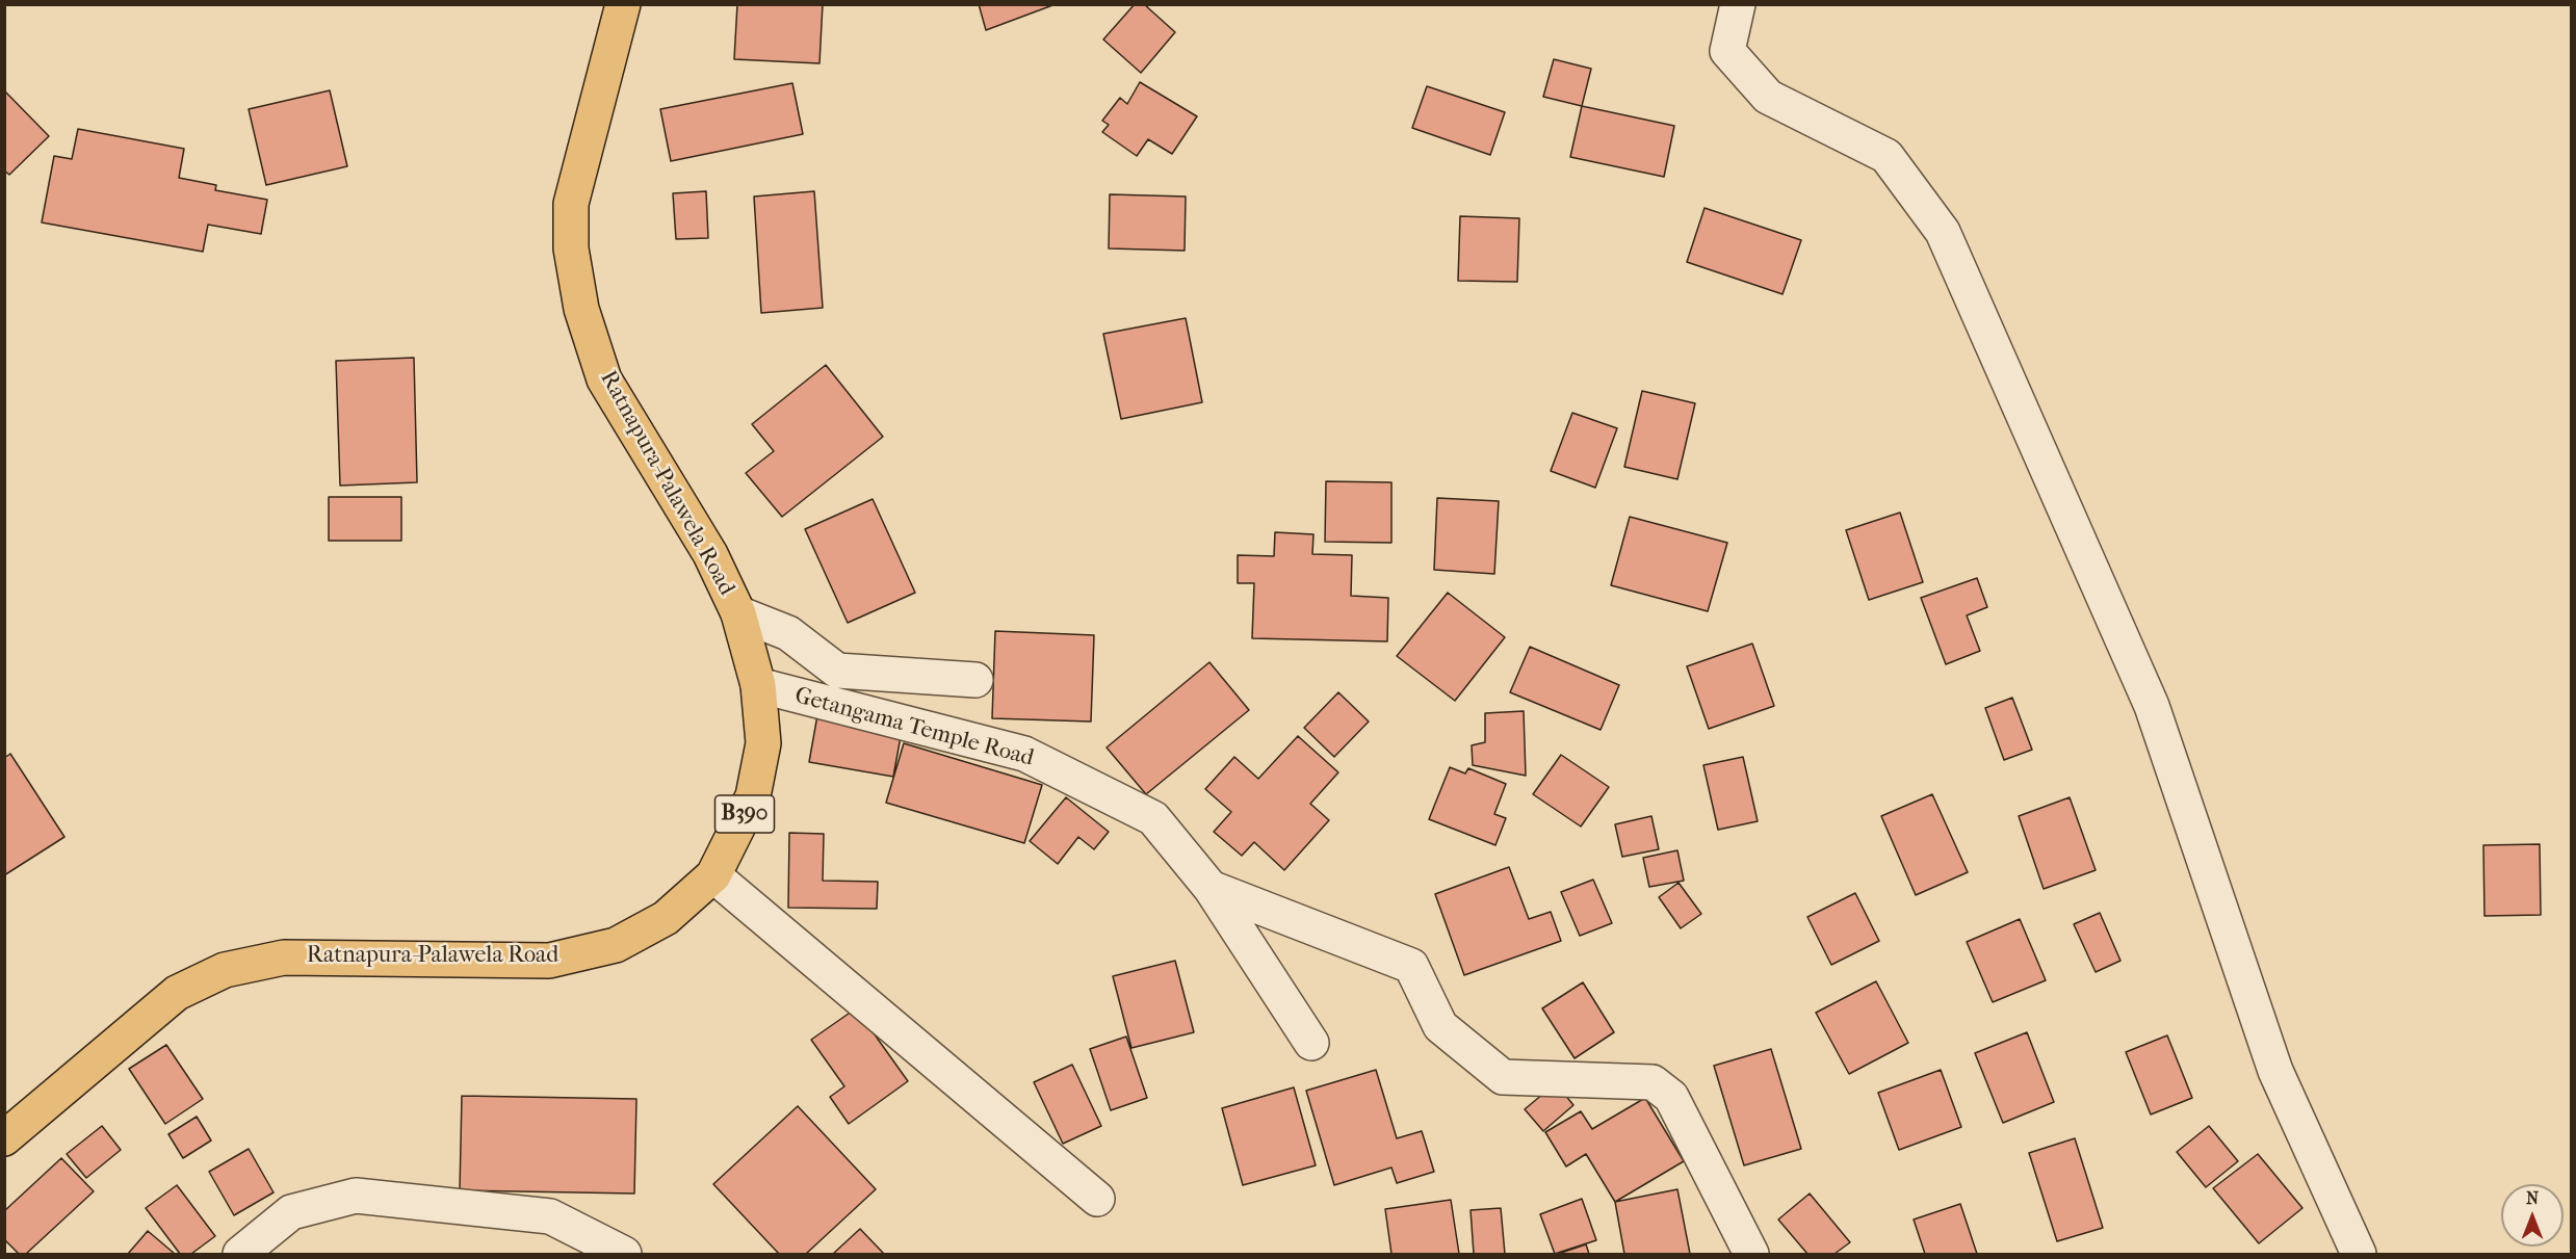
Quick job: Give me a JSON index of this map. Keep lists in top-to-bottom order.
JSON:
{
  "streets": {
    "main road": ["Ratnapura-Palawela Road", "B390"],
    "street": ["Getangama Temple Road"]
  },
  "crossings": [
    ["Ratnapura-Palawela Road", "Getangama Temple Road"]
  ],
  "north": "top"
}
